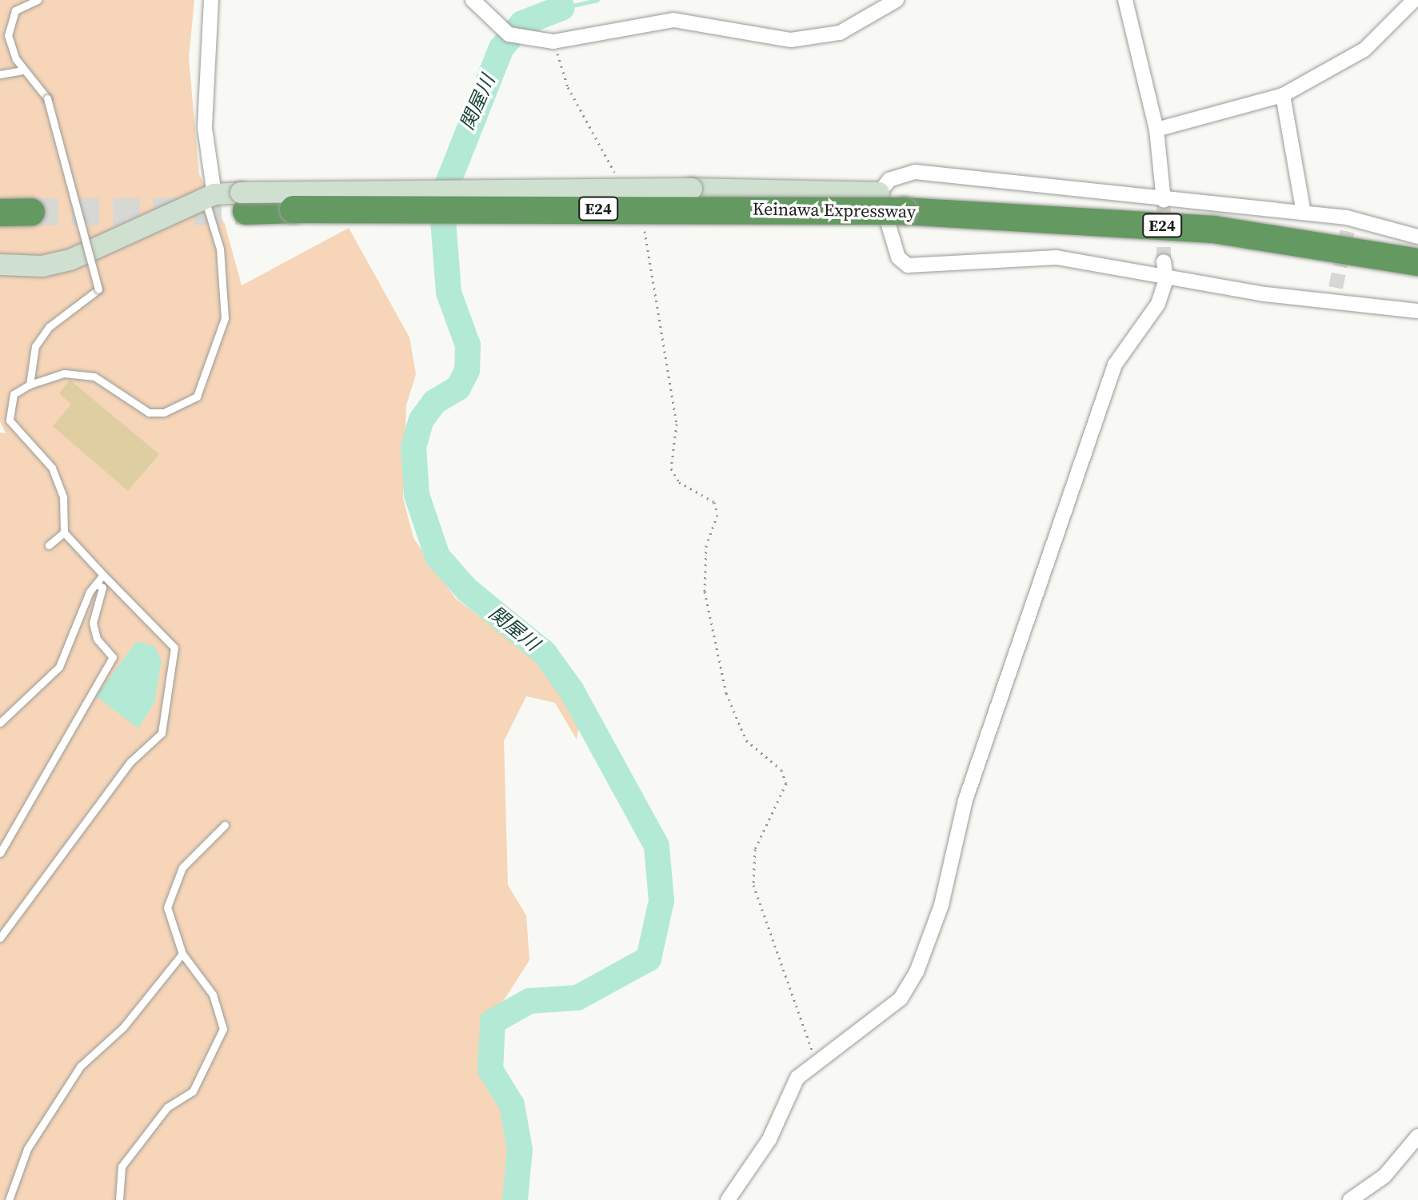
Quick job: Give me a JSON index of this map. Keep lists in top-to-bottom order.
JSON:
{
  "streets": {
    "highway": ["E24", "Keinawa Expressway"]
  },
  "water": ["関屋川"]
}
